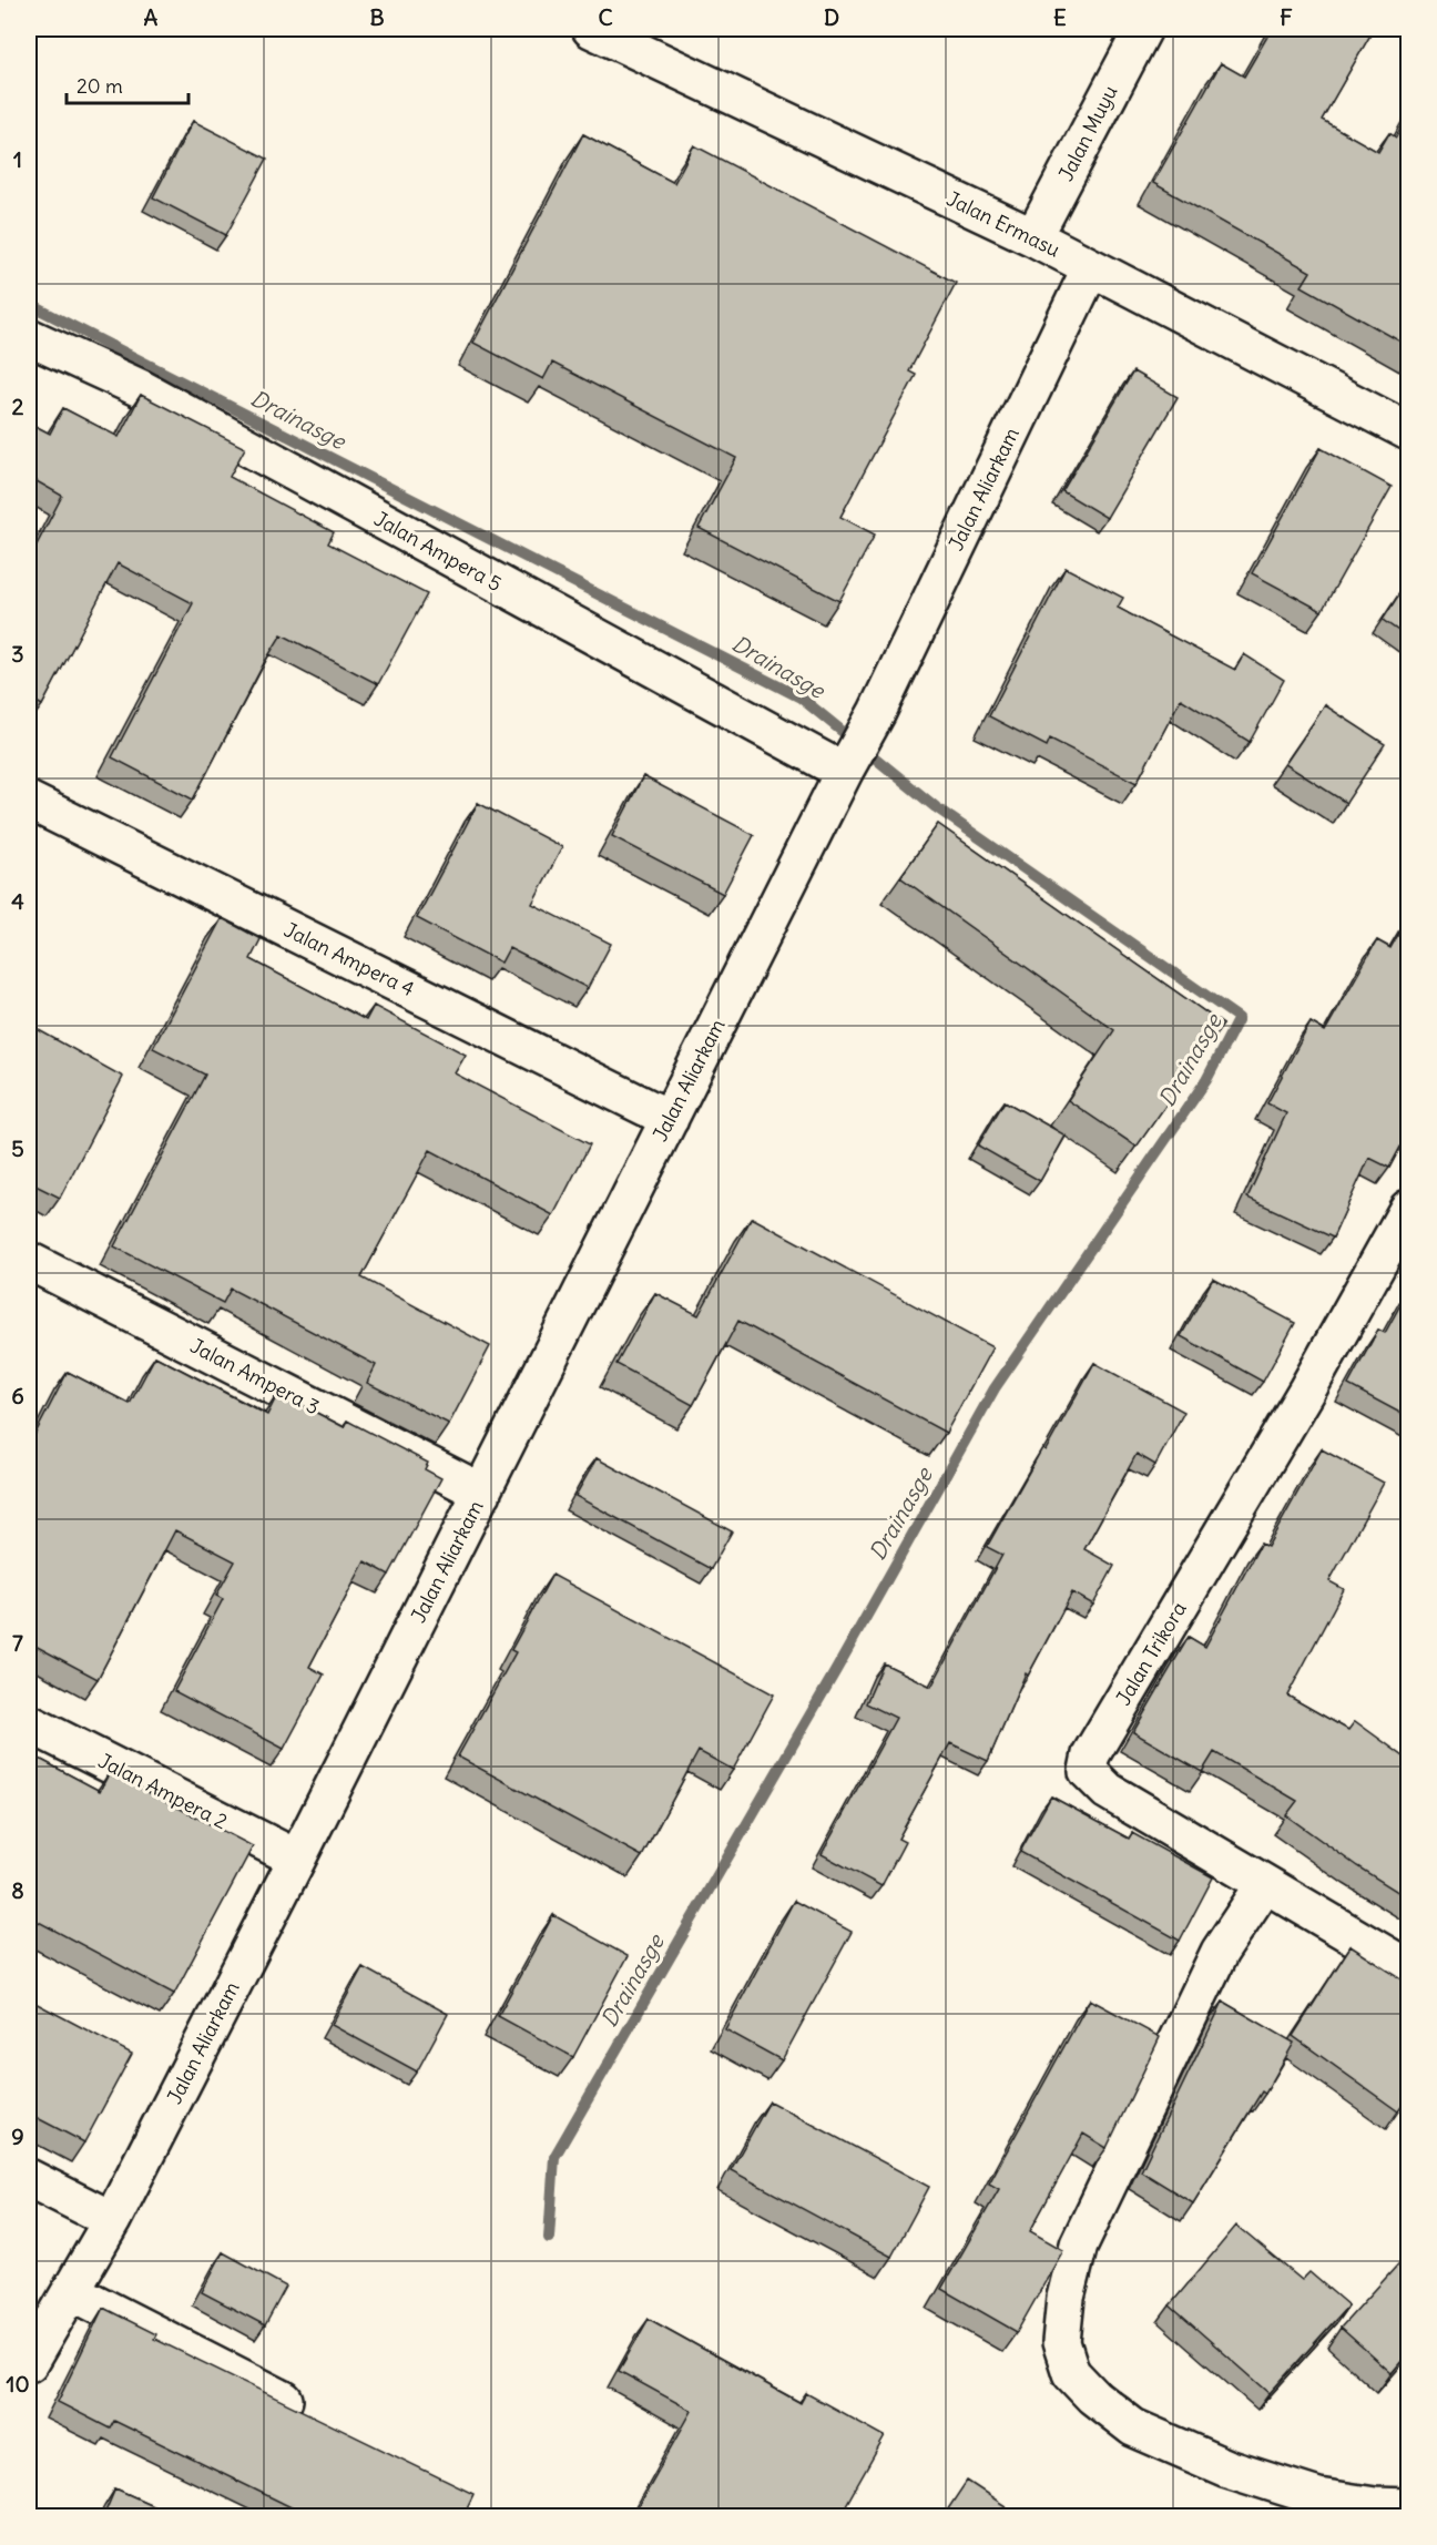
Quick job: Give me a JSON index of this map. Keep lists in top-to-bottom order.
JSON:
{
  "streets": {
    "street": [
      "Jalan Muyu",
      "Jalan Ermasu",
      "Jalan Aliarkam",
      "Jalan Ampera 5",
      "Jalan Ampera 4",
      "Jalan Ampera 3",
      "Jalan Trikora",
      "Jalan Ampera 2"
    ]
  },
  "crossings": [
    ["Jalan Muyu", "Jalan Ermasu"],
    ["Jalan Ermasu", "Jalan Aliarkam"],
    ["Jalan Aliarkam", "Jalan Ampera 5"],
    ["Jalan Aliarkam", "Jalan Ampera 4"],
    ["Jalan Aliarkam", "Jalan Ampera 3"],
    ["Jalan Aliarkam", "Jalan Ampera 2"]
  ],
  "water": ["Drainasge"],
  "scale_bar": "20 m",
  "grid": {
    "columns": [
      "A",
      "B",
      "C",
      "D",
      "E",
      "F"
    ],
    "rows": [
      "1",
      "2",
      "3",
      "4",
      "5",
      "6",
      "7",
      "8",
      "9",
      "10"
    ]
  }
}
